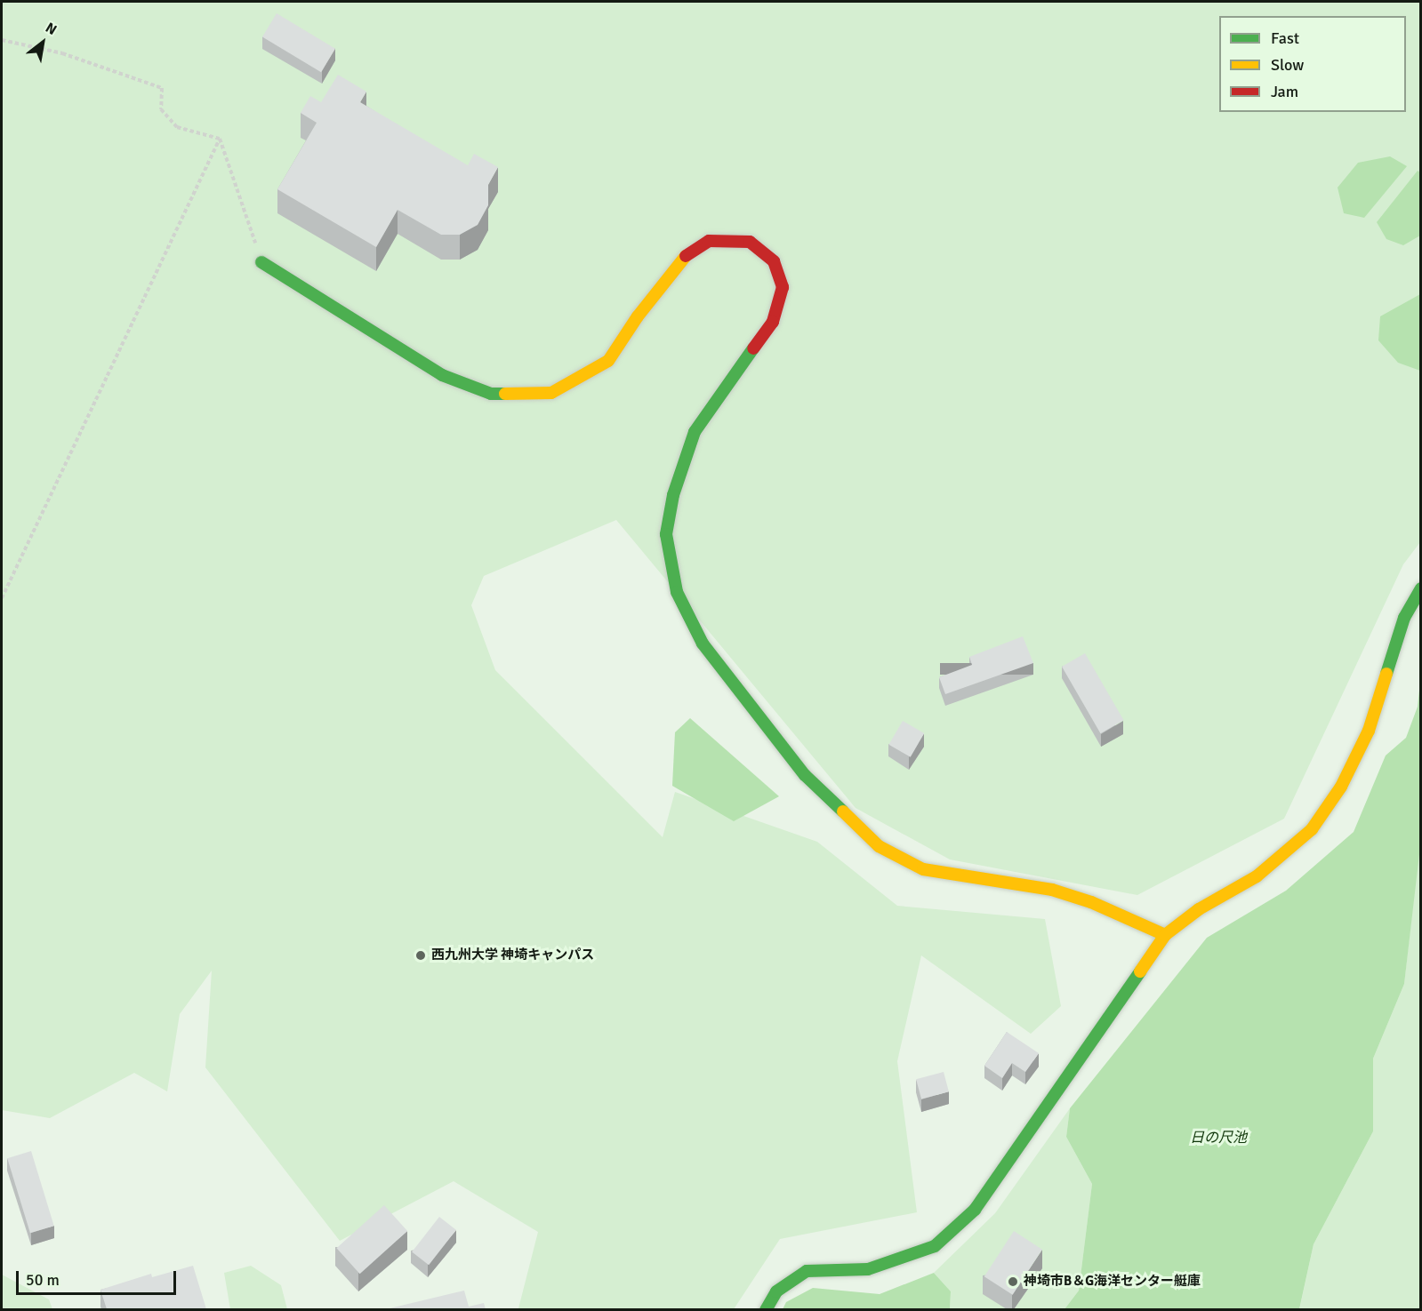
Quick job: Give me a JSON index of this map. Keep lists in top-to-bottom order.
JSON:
{
  "water": ["日の尺池"],
  "places": ["西九州大学 神埼キャンパス", "神埼市B＆G海洋センター艇庫"],
  "legend": ["Fast", "Slow", "Jam"],
  "scale_bar": "50 m",
  "north": "top right"
}
